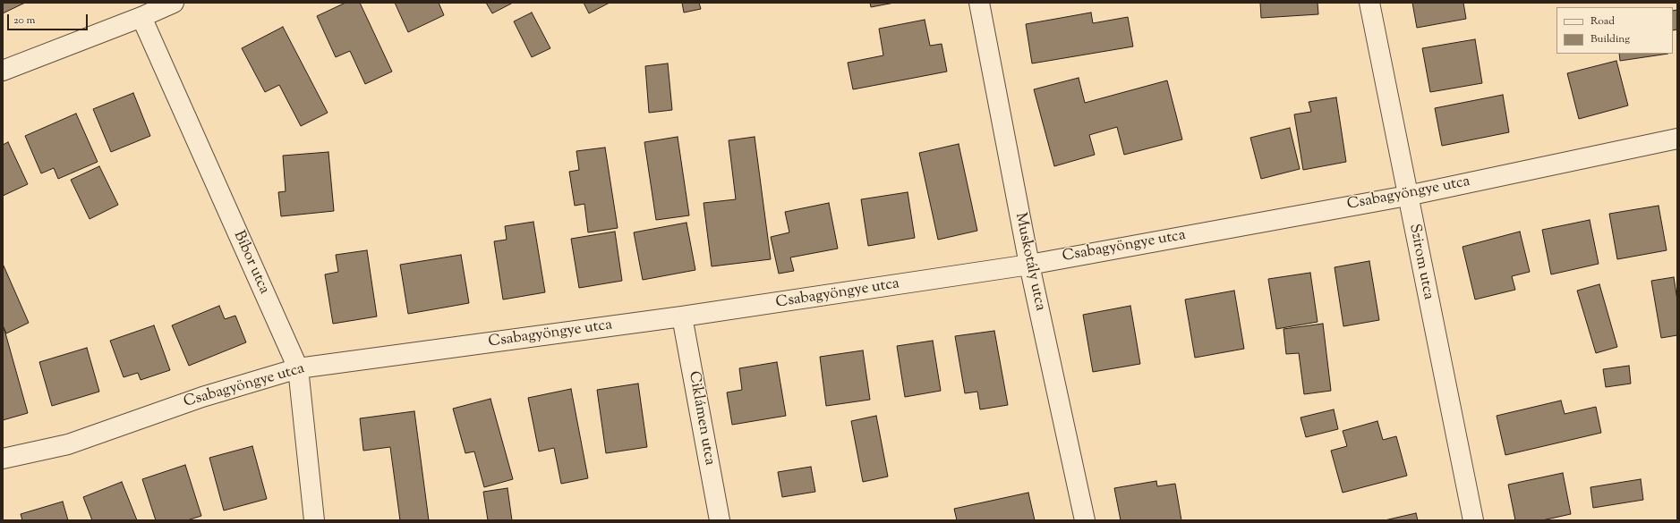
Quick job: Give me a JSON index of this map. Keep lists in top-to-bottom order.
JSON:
{
  "streets": {
    "street": [
      "Csabagyöngye utca",
      "Muskotály utca",
      "Szirom utca",
      "Bíbor utca",
      "Ciklámen utca"
    ]
  },
  "crossings": [
    ["Csabagyöngye utca", "Muskotály utca"],
    ["Csabagyöngye utca", "Szirom utca"],
    ["Csabagyöngye utca", "Bíbor utca"],
    ["Csabagyöngye utca", "Ciklámen utca"]
  ],
  "legend": ["Road", "Building"],
  "scale_bar": "20 m"
}
